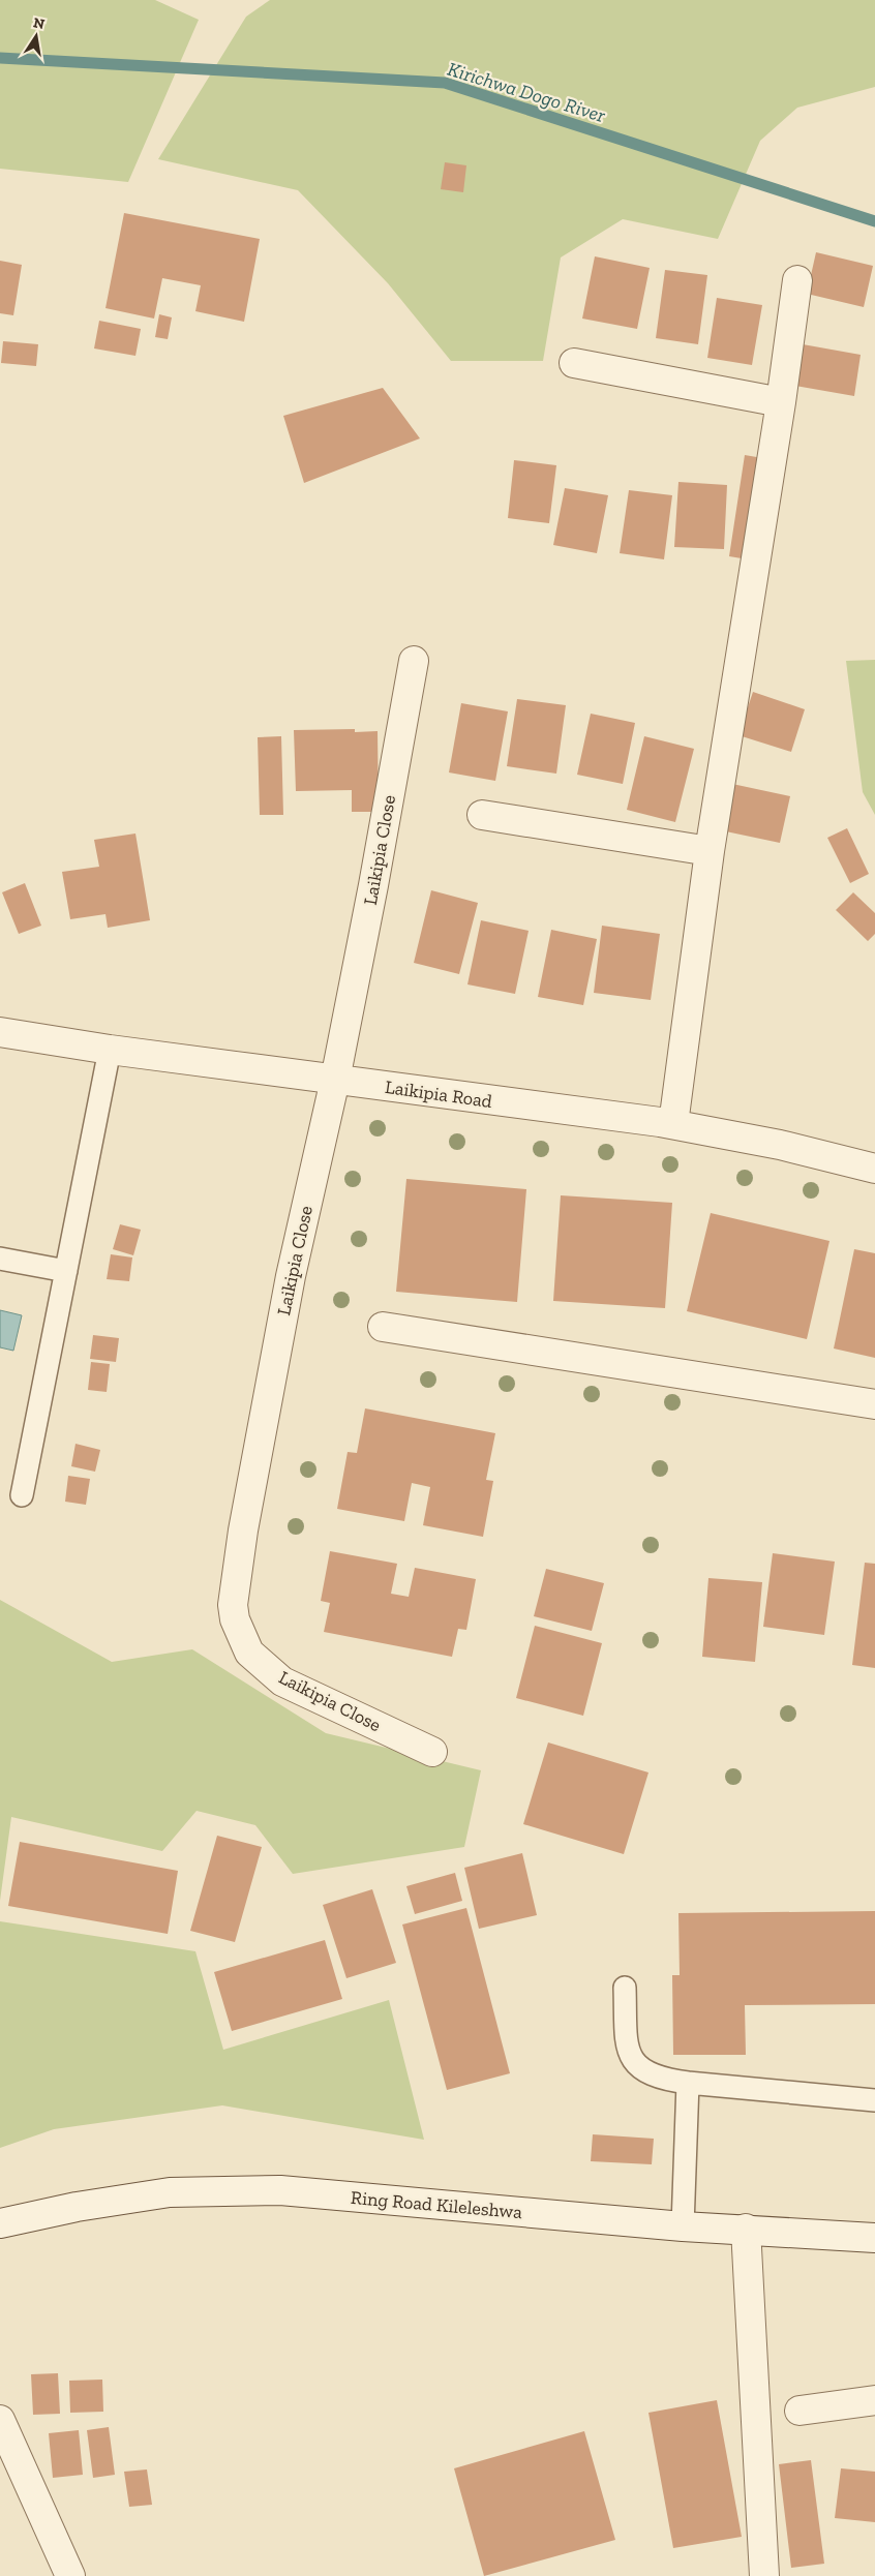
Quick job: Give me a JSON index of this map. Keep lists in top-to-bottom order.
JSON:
{
  "streets": {
    "street": ["Laikipia Close", "Laikipia Road", "Ring Road Kileleshwa"]
  },
  "crossings": [
    ["Laikipia Close", "Laikipia Road"]
  ],
  "water": ["Kirichwa Dogo River"],
  "north": "top"
}
